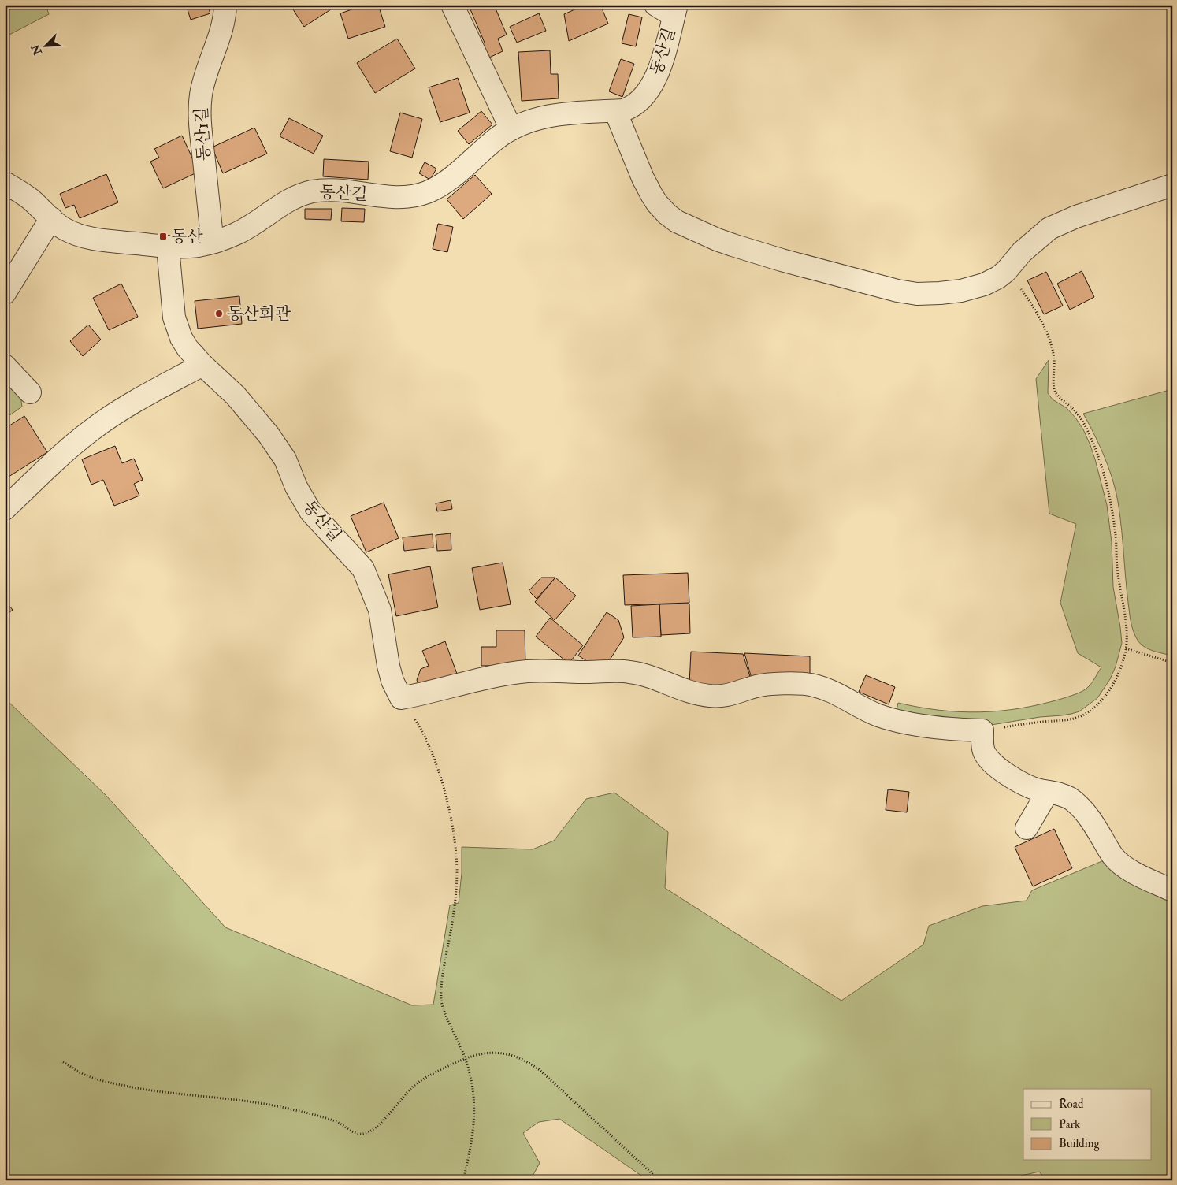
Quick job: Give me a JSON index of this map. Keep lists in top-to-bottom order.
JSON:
{
  "streets": {
    "street": ["동산길", "동산1길"]
  },
  "crossings": [
    ["동산길", "동산1길"]
  ],
  "places": {
    "transit": ["동산"],
    "other": ["동산회관"]
  },
  "legend": ["Road", "Park", "Building"],
  "north": "bottom left"
}
